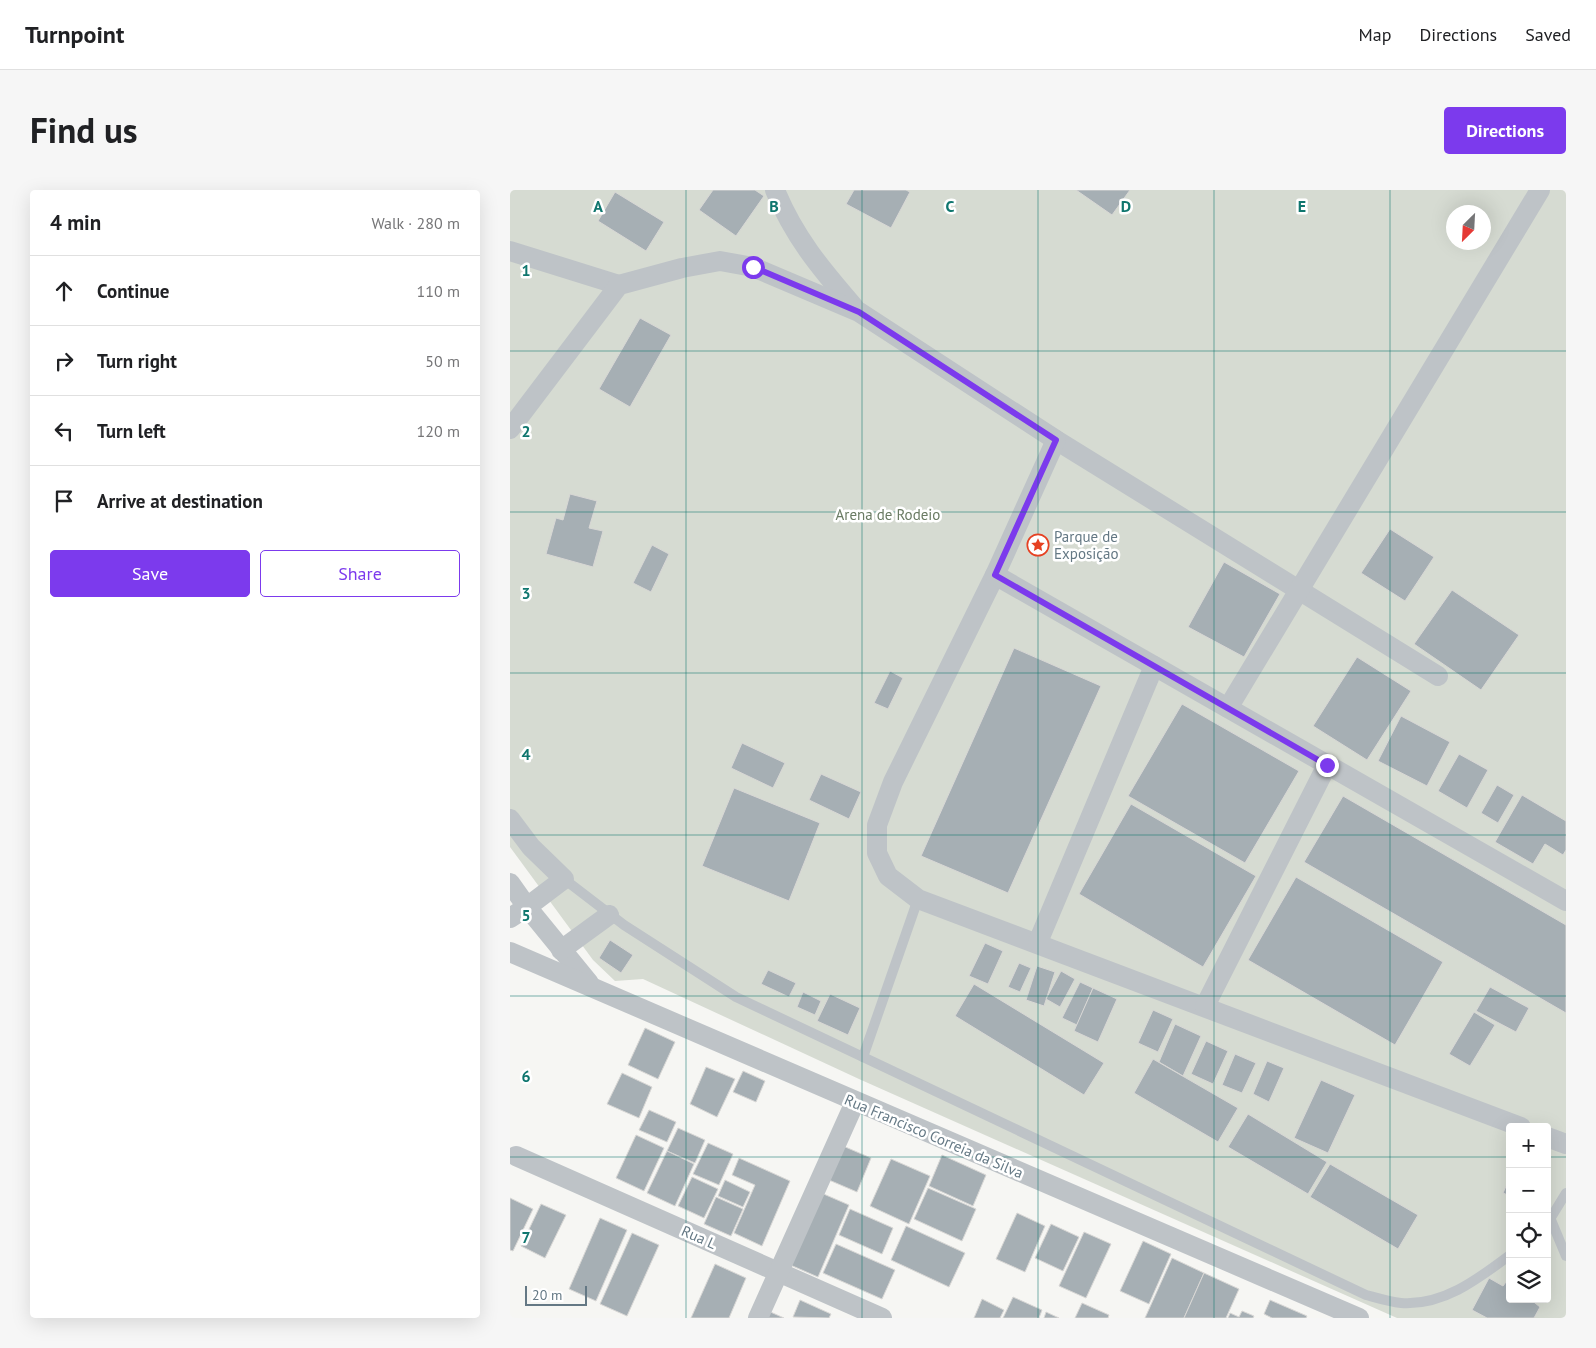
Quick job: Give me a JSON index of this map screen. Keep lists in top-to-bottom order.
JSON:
{
  "streets": {
    "street": ["Rua Francisco Correia da Silva", "Rua L"]
  },
  "parks": ["Arena de Rodeio"],
  "places": {
    "place": ["Parque de Exposição"]
  },
  "scale_bar": "20 m",
  "north": "bottom left",
  "page": {
    "header": "Turnpoint",
    "nav": ["Map", "Directions", "Saved"],
    "title": "Find us",
    "buttons": [
      "Directions",
      ["Save", "Share"]
    ],
    "heading": ["4 min", "Walk · 280 m"],
    "list": [
      ["Continue", "110 m"],
      ["Turn right", "50 m"],
      ["Turn left", "120 m"],
      "Arrive at destination"
    ],
    "map_buttons": ["+", "−"],
    "scale": "20 m"
  },
  "grid": {
    "columns": [
      "A",
      "B",
      "C",
      "D",
      "E"
    ],
    "rows": [
      "1",
      "2",
      "3",
      "4",
      "5",
      "6",
      "7"
    ]
  }
}
